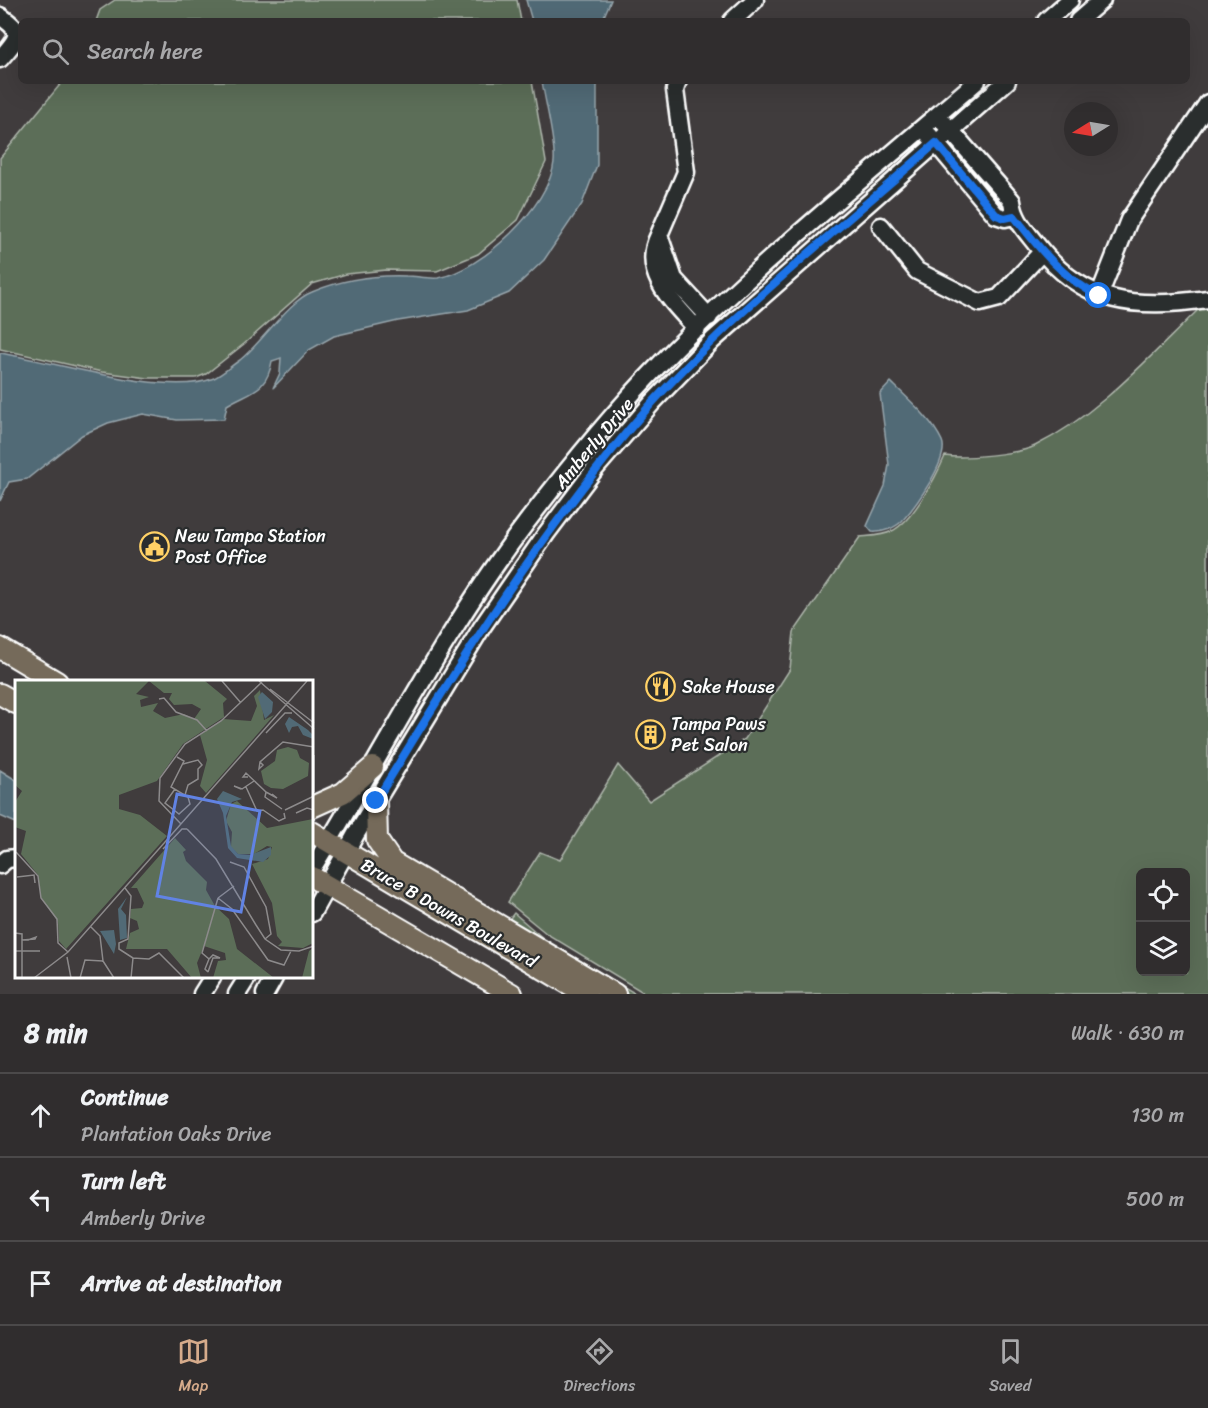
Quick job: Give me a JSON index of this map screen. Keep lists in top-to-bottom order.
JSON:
{
  "streets": {
    "main road": ["Bruce B Downs Boulevard"],
    "street": ["Amberly Drive"]
  },
  "crossings": [
    ["Amberly Drive", "Bruce B Downs Boulevard"]
  ],
  "places": {
    "public building": ["New Tampa Station Post Office"],
    "restaurant": ["Sake House"],
    "building": ["Tampa Paws Pet Salon"]
  },
  "north": "left",
  "page": {
    "search": "Search here",
    "heading": ["8 min", "Walk · 630 m"],
    "list": [
      ["Continue", "Plantation Oaks Drive", "130 m"],
      ["Turn left", "Amberly Drive", "500 m"],
      "Arrive at destination"
    ],
    "nav": ["Map", "Directions", "Saved"]
  }
}
